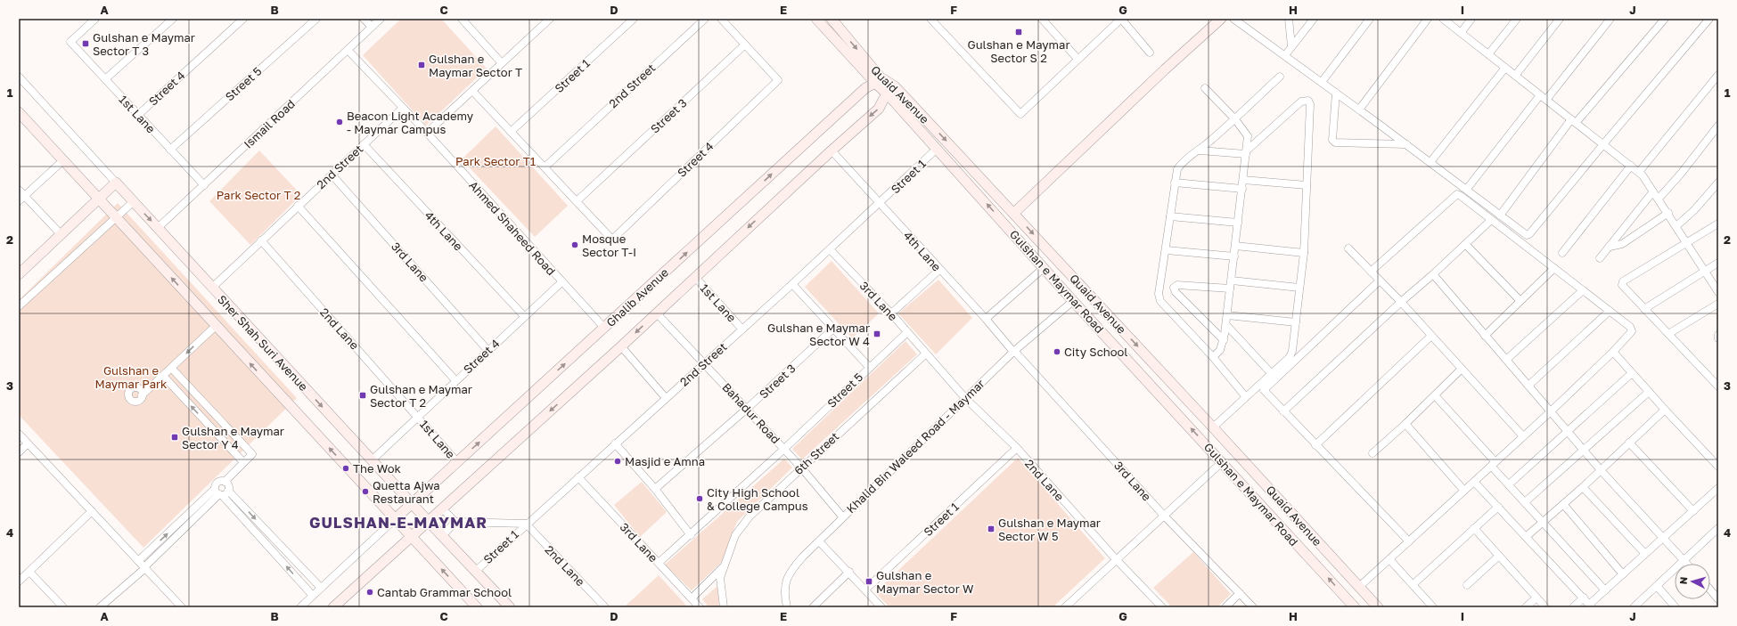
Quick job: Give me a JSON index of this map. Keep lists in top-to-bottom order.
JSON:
{
  "streets": {
    "street": [
      "Street 1",
      "Street 5",
      "2nd Street",
      "Street 4",
      "Quaid Avenue",
      "1st Lane",
      "Street 3",
      "Ismail Road",
      "Ahmed Shaheed Road",
      "4th Lane",
      "3rd Lane",
      "Gulshan e Maymar Road",
      "Ghalib Avenue",
      "2nd Lane",
      "Sher Shah Suri Avenue",
      "Bahadur Road",
      "Khalid Bin Waleed Road - Maymar",
      "6th Street"
    ]
  },
  "crossings": [
    ["Street 1", "2nd Street"],
    ["Street 1", "4th Lane"],
    ["Street 1", "Gulshan e Maymar Road"],
    ["Street 1", "2nd Lane"],
    ["Street 1", "Sher Shah Suri Avenue"],
    ["Street 5", "1st Lane"],
    ["Street 5", "3rd Lane"],
    ["Street 5", "Bahadur Road"],
    ["2nd Street", "1st Lane"],
    ["2nd Street", "Ahmed Shaheed Road"],
    ["2nd Street", "4th Lane"],
    ["2nd Street", "3rd Lane"],
    ["2nd Street", "2nd Lane"],
    ["2nd Street", "Bahadur Road"],
    ["Street 4", "1st Lane"],
    ["Street 4", "Street 3"],
    ["Street 4", "Ahmed Shaheed Road"],
    ["Street 4", "4th Lane"],
    ["Street 4", "3rd Lane"],
    ["Street 4", "2nd Lane"],
    ["Quaid Avenue", "Gulshan e Maymar Road"],
    ["Quaid Avenue", "Ghalib Avenue"],
    ["1st Lane", "Ismail Road"],
    ["1st Lane", "Ghalib Avenue"],
    ["1st Lane", "2nd Lane"],
    ["Street 3", "Bahadur Road"],
    ["Ismail Road", "Ahmed Shaheed Road"],
    ["Ismail Road", "Sher Shah Suri Avenue"],
    ["Ahmed Shaheed Road", "Ghalib Avenue"],
    ["4th Lane", "3rd Lane"],
    ["4th Lane", "Ghalib Avenue"],
    ["4th Lane", "Khalid Bin Waleed Road - Maymar"],
    ["3rd Lane", "2nd Lane"],
    ["3rd Lane", "Khalid Bin Waleed Road - Maymar"],
    ["3rd Lane", "6th Street"],
    ["Gulshan e Maymar Road", "Ghalib Avenue"],
    ["Gulshan e Maymar Road", "Khalid Bin Waleed Road - Maymar"],
    ["Ghalib Avenue", "Sher Shah Suri Avenue"],
    ["Ghalib Avenue", "Bahadur Road"],
    ["2nd Lane", "Khalid Bin Waleed Road - Maymar"],
    ["2nd Lane", "6th Street"],
    ["Bahadur Road", "Khalid Bin Waleed Road - Maymar"],
    ["Bahadur Road", "6th Street"]
  ],
  "one_way": ["Quaid Avenue"],
  "districts": ["GULSHAN-E-MAYMAR"],
  "parks": ["Park Sector T1", "Park Sector T 2", "Gulshan e Maymar Park"],
  "places": {
    "transit": [
      "Gulshan e Maymar Sector S 2",
      "Gulshan e Maymar Sector T 3",
      "Gulshan e Maymar Sector T",
      "Gulshan e Maymar Sector W 4",
      "Gulshan e Maymar Sector T 2",
      "Gulshan e Maymar Sector Y 4",
      "Gulshan e Maymar Sector W 5",
      "Gulshan e Maymar Sector W"
    ],
    "other": [
      "Beacon Light Academy - Maymar Campus",
      "Mosque Sector T-I",
      "City School",
      "Masjid e Amna",
      "The Wok",
      "Quetta Ajwa Restaurant",
      "City High School & College Campus",
      "Cantab Grammar School"
    ]
  },
  "north": "left",
  "grid": {
    "columns": [
      "A",
      "B",
      "C",
      "D",
      "E",
      "F",
      "G",
      "H",
      "I",
      "J"
    ],
    "rows": [
      "1",
      "2",
      "3",
      "4"
    ]
  }
}
